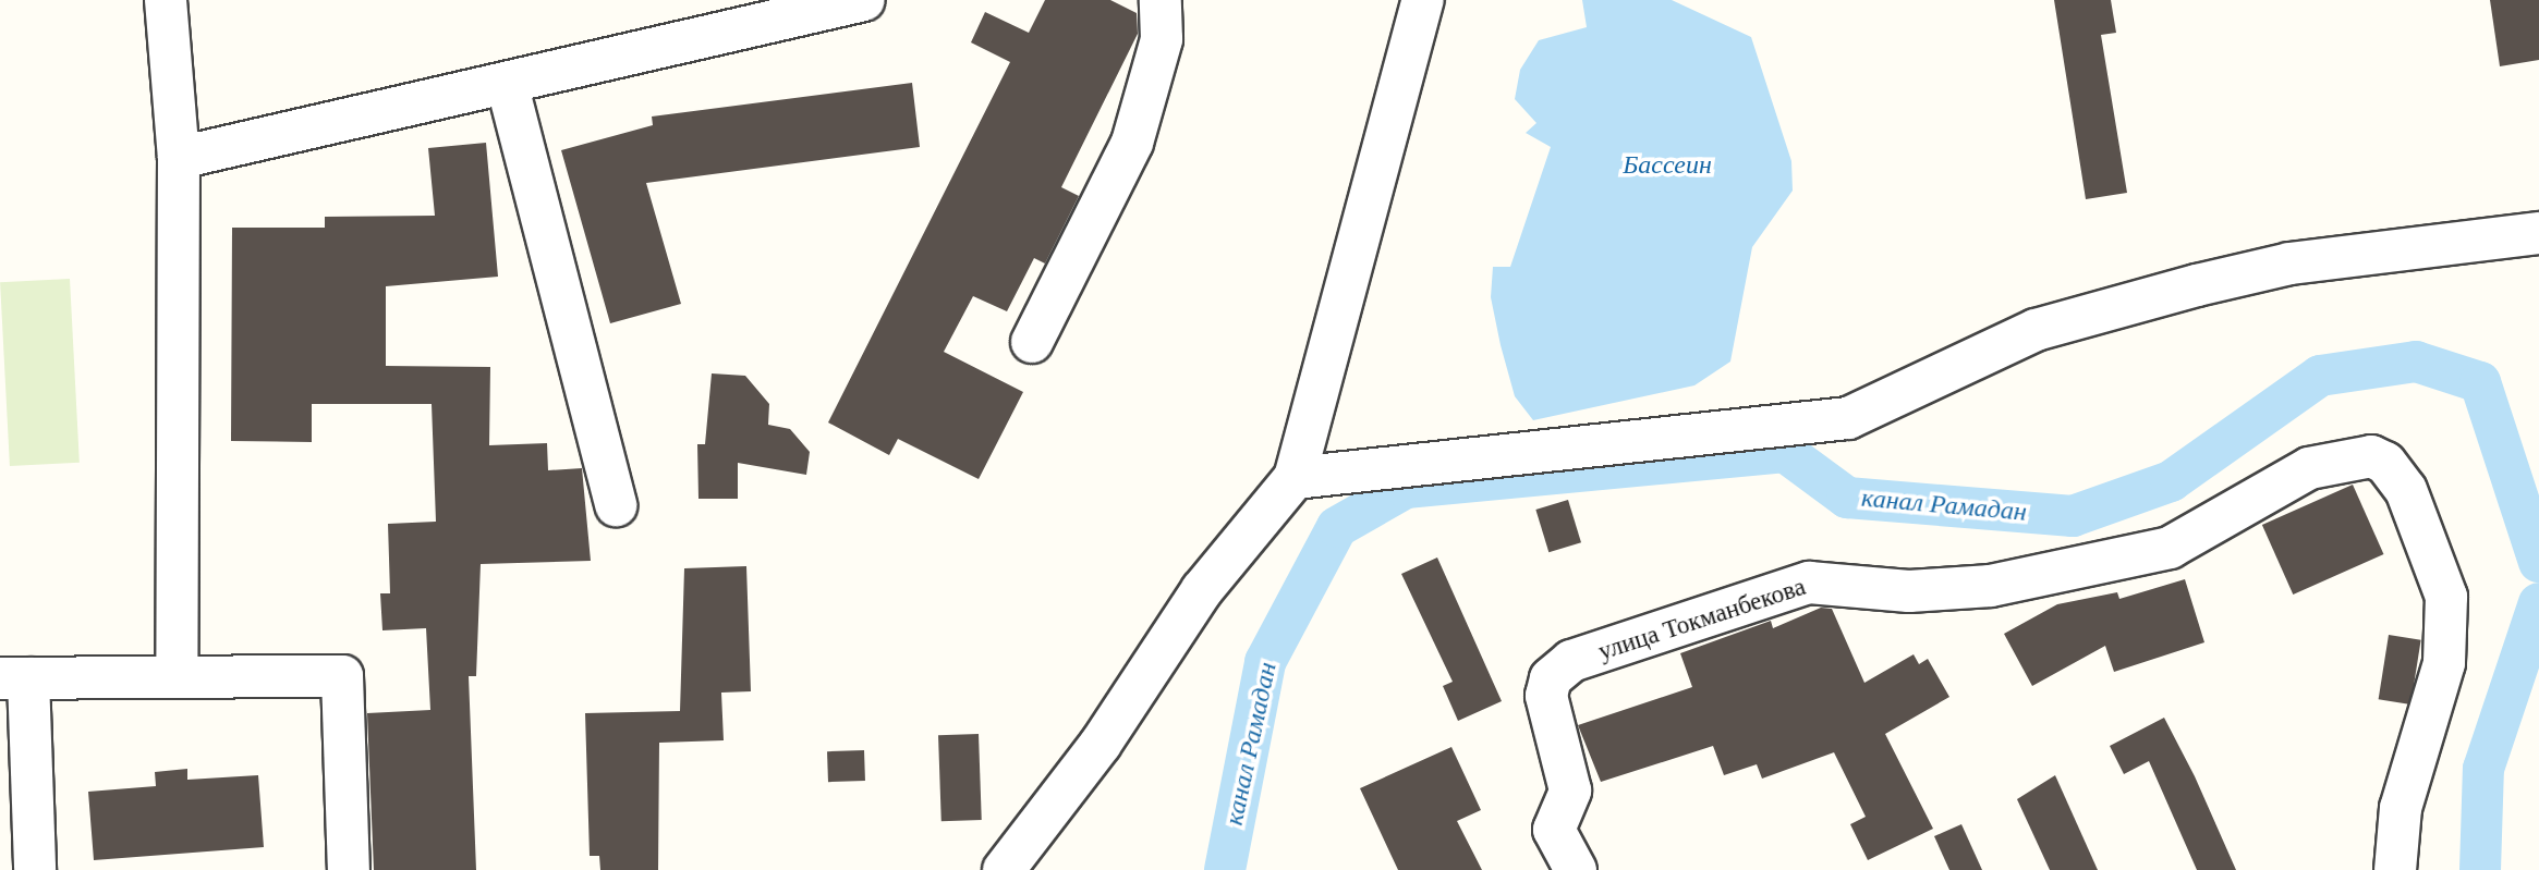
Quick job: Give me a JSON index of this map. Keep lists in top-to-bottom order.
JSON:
{
  "streets": {
    "street": ["улица Токманбекова"]
  },
  "water": ["Бассеин", "канал Рамадан"]
}
